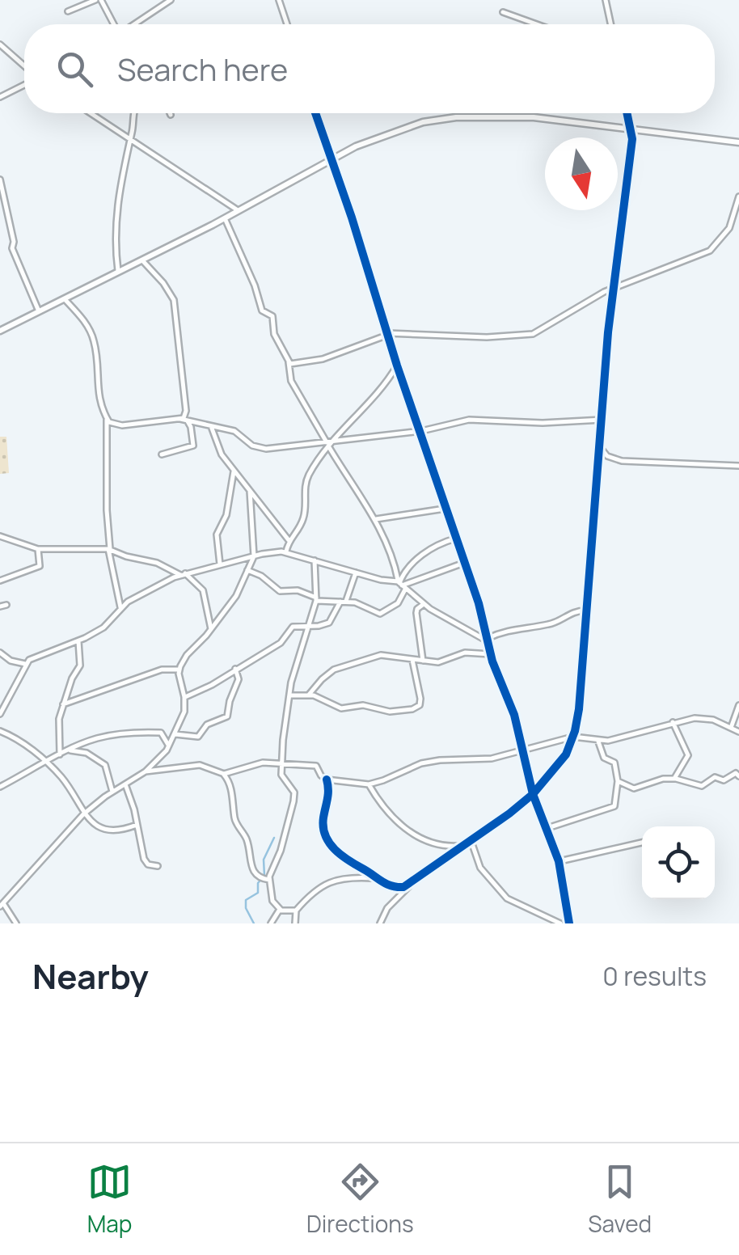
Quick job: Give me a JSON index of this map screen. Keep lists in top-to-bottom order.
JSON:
{
  "north": "bottom",
  "page": {
    "search": "Search here",
    "heading": ["Nearby", "0 results"],
    "nav": ["Map", "Directions", "Saved"]
  }
}
